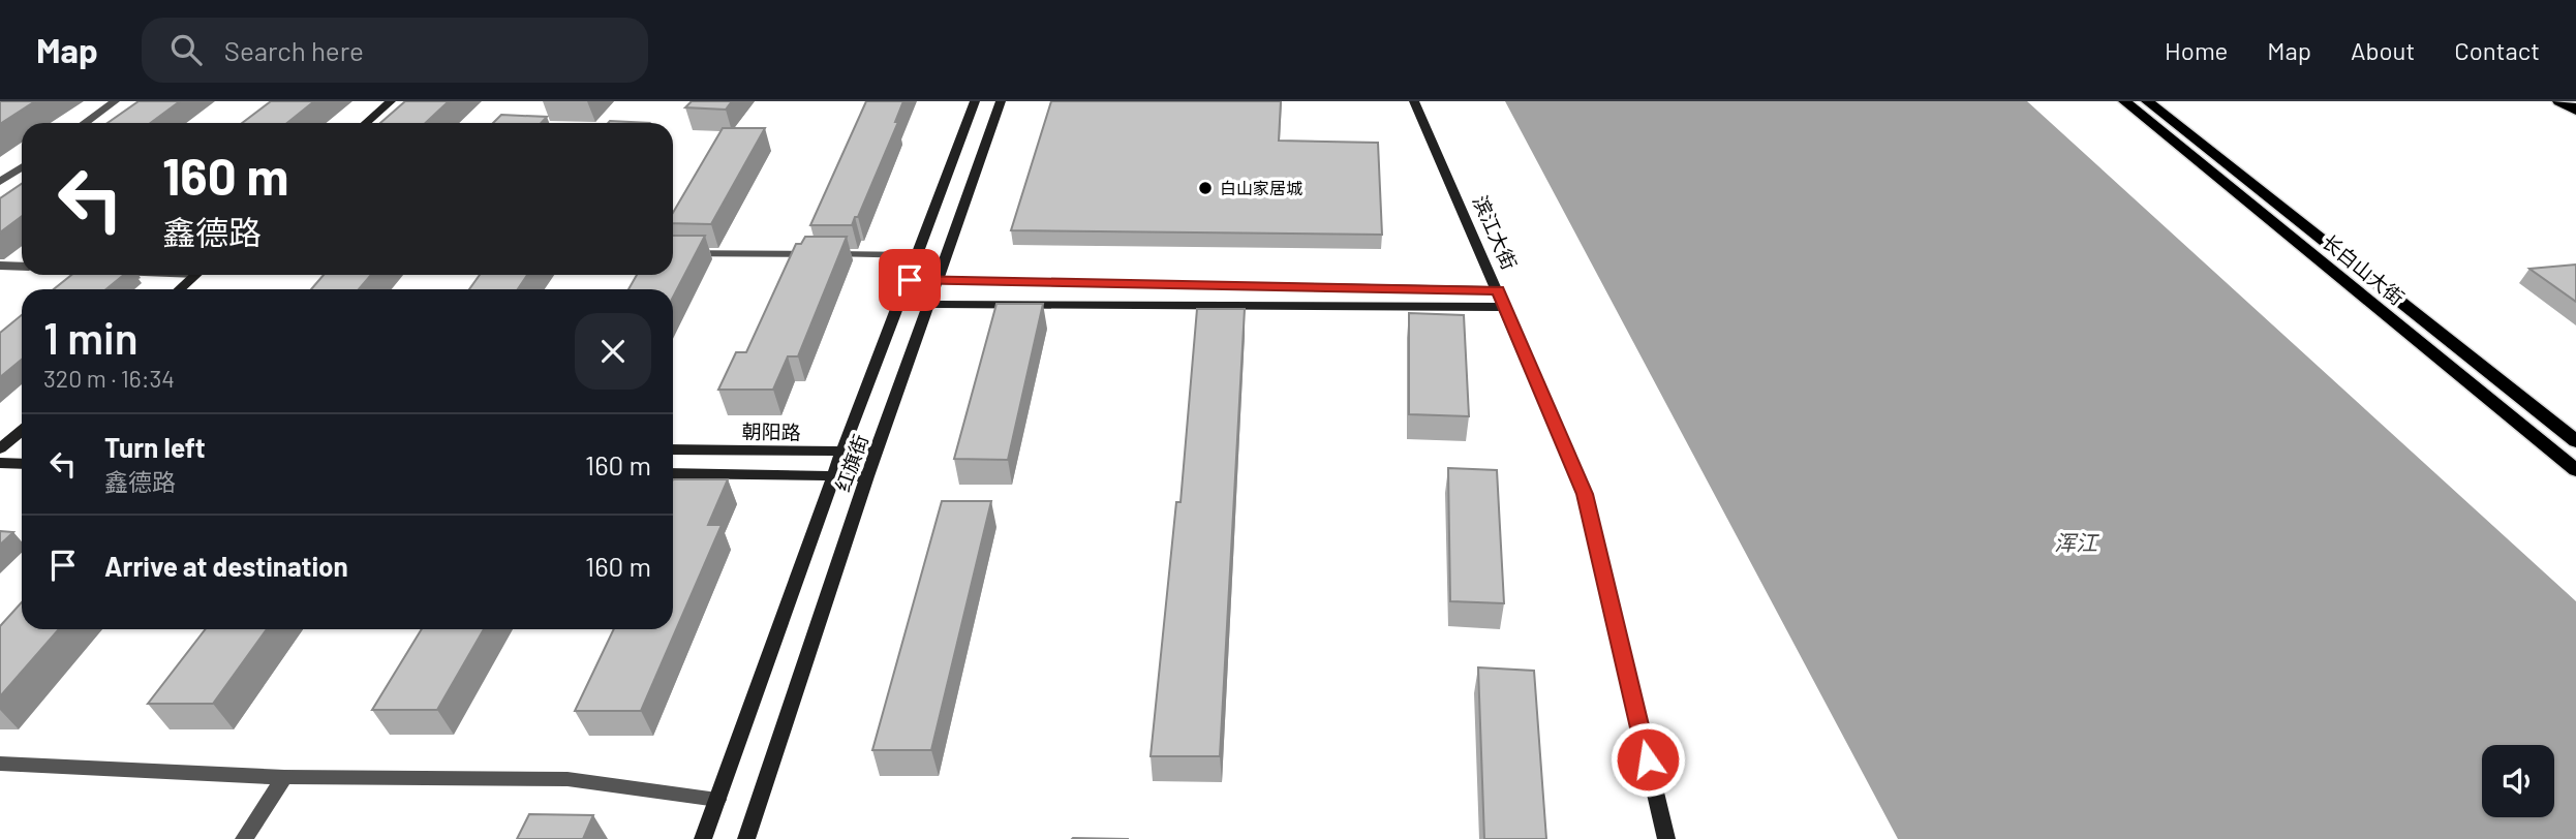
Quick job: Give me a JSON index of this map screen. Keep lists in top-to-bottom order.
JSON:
{
  "streets": {
    "main road": ["长白山大街"],
    "street": ["滨江大街", "朝阳路", "红旗街"]
  },
  "crossings": [
    ["朝阳路", "红旗街"]
  ],
  "water": ["浑江"],
  "places": ["白山家居城"],
  "page": {
    "header": "Map",
    "search": "Search here",
    "nav": [
      "Home",
      "Map",
      "About",
      "Contact"
    ],
    "turn": ["160 m", "鑫德路"],
    "heading": ["1 min", "320 m · 16:34"],
    "list": [
      {
        "name": "Turn left",
        "note": "鑫德路",
        "value": "160 m"
      },
      {
        "name": "Arrive at destination",
        "value": "160 m"
      }
    ]
  }
}
